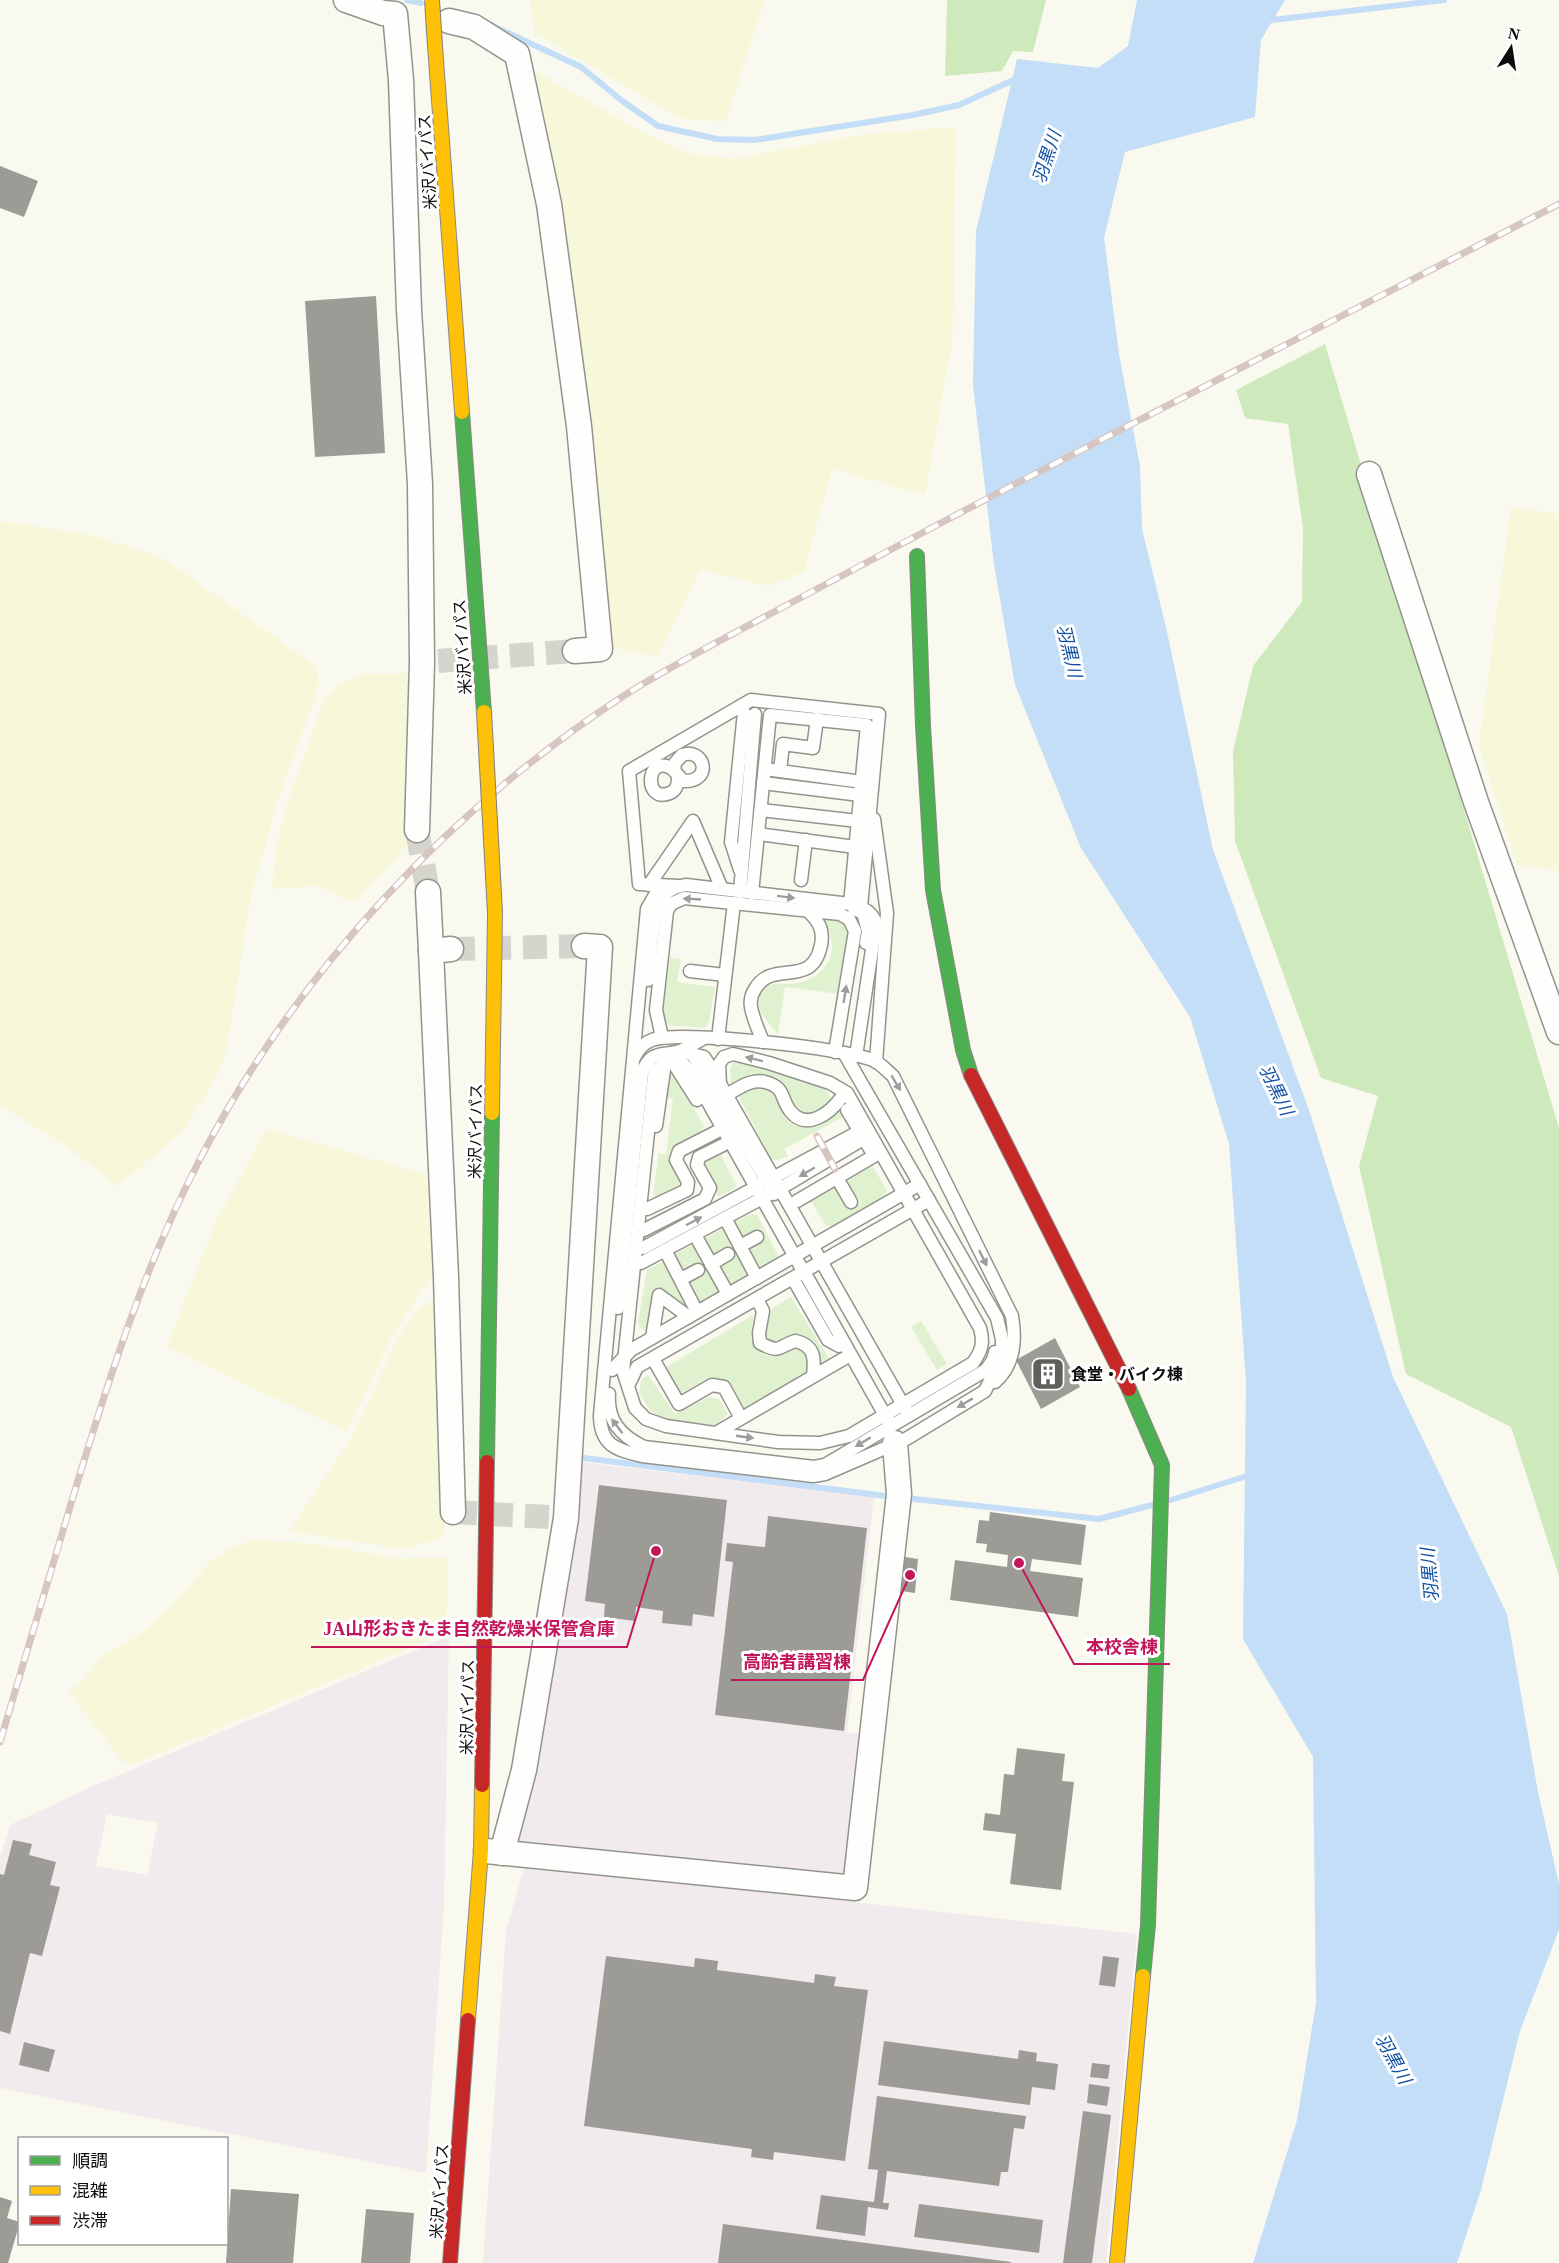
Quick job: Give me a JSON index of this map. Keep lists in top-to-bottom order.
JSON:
{
  "streets": {
    "main road": ["米沢バイパス"]
  },
  "water": ["羽黒川"],
  "places": {
    "building": ["食堂・バイク棟"],
    "other": ["JA山形おきたま自然乾燥米保管倉庫", "本校舎棟", "高齢者講習棟"]
  },
  "legend": ["順調", "混雑", "渋滞"],
  "north": "top"
}
